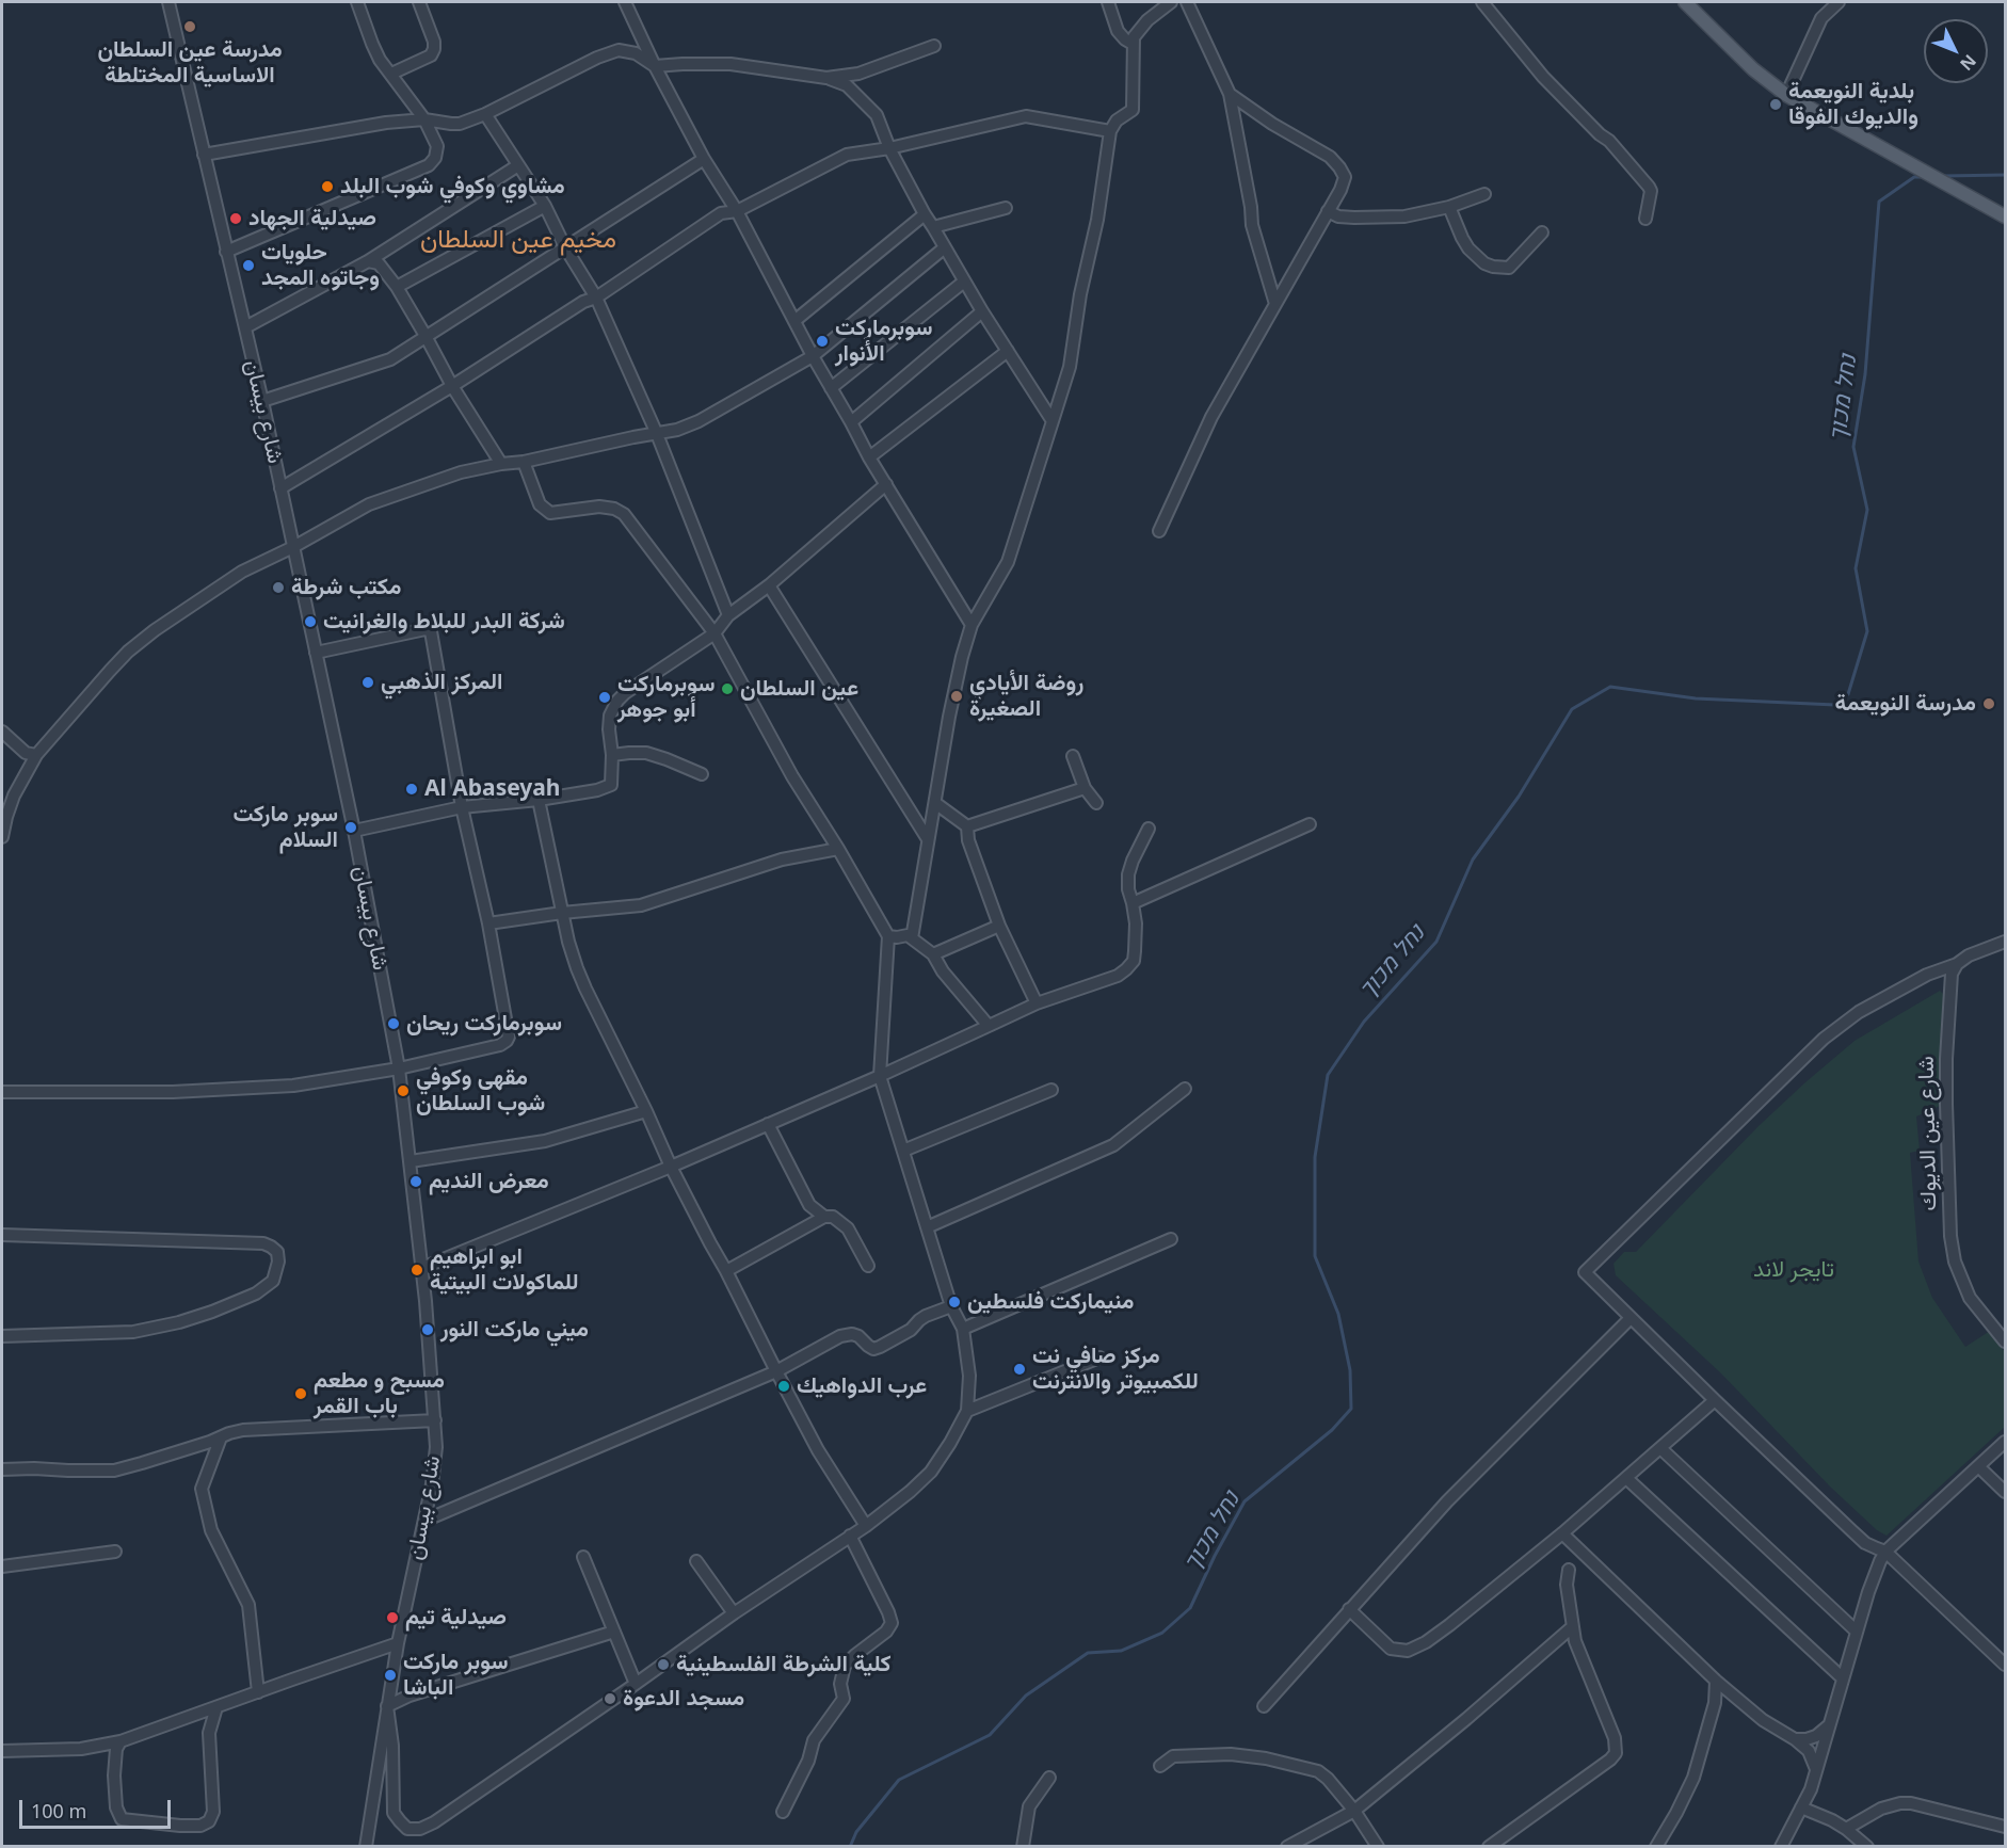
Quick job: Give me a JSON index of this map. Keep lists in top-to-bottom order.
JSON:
{
  "streets": {
    "street": ["شارع بيسان", "شارع عين الديوك"]
  },
  "districts": ["مخيم عين السلطان"],
  "water": ["נחל מכוך"],
  "parks": ["تايجر لاند"],
  "places": [
    "مدرسة عين السلطان الاساسية المختلطة",
    "بلدية النويعمة والديوك الفوقا",
    "مشاوي وكوفي شوب البلد",
    "صيدلية الجهاد",
    "حلويات وجاتوه المجد",
    "سوبرماركت الأنوار",
    "مكتب شرطة",
    "شركة البدر للبلاط والغرانيت",
    "المركز الذهبي",
    "عين السلطان",
    "روضة الأيادي الصغيرة",
    "سوبرماركت أبو جوهر",
    "مدرسة النويعمة",
    "Al Abaseyah",
    "سوبر ماركت السلام",
    "سوبرماركت ريحان",
    "مقهى وكوفي شوب السلطان",
    "معرض النديم",
    "ابو ابراهيم للماكولات البيتية",
    "منيماركت فلسطين",
    "ميني ماركت النور",
    "مركز صافي نت للكمبيوتر والانترنت",
    "عرب الدواهيك",
    "مسبح و مطعم باب القمر",
    "صيدلية تيم",
    "كلية الشرطة الفلسطينية",
    "سوبر ماركت الباشا",
    "مسجد الدعوة"
  ],
  "scale_bar": "100 m",
  "north": "bottom right"
}
